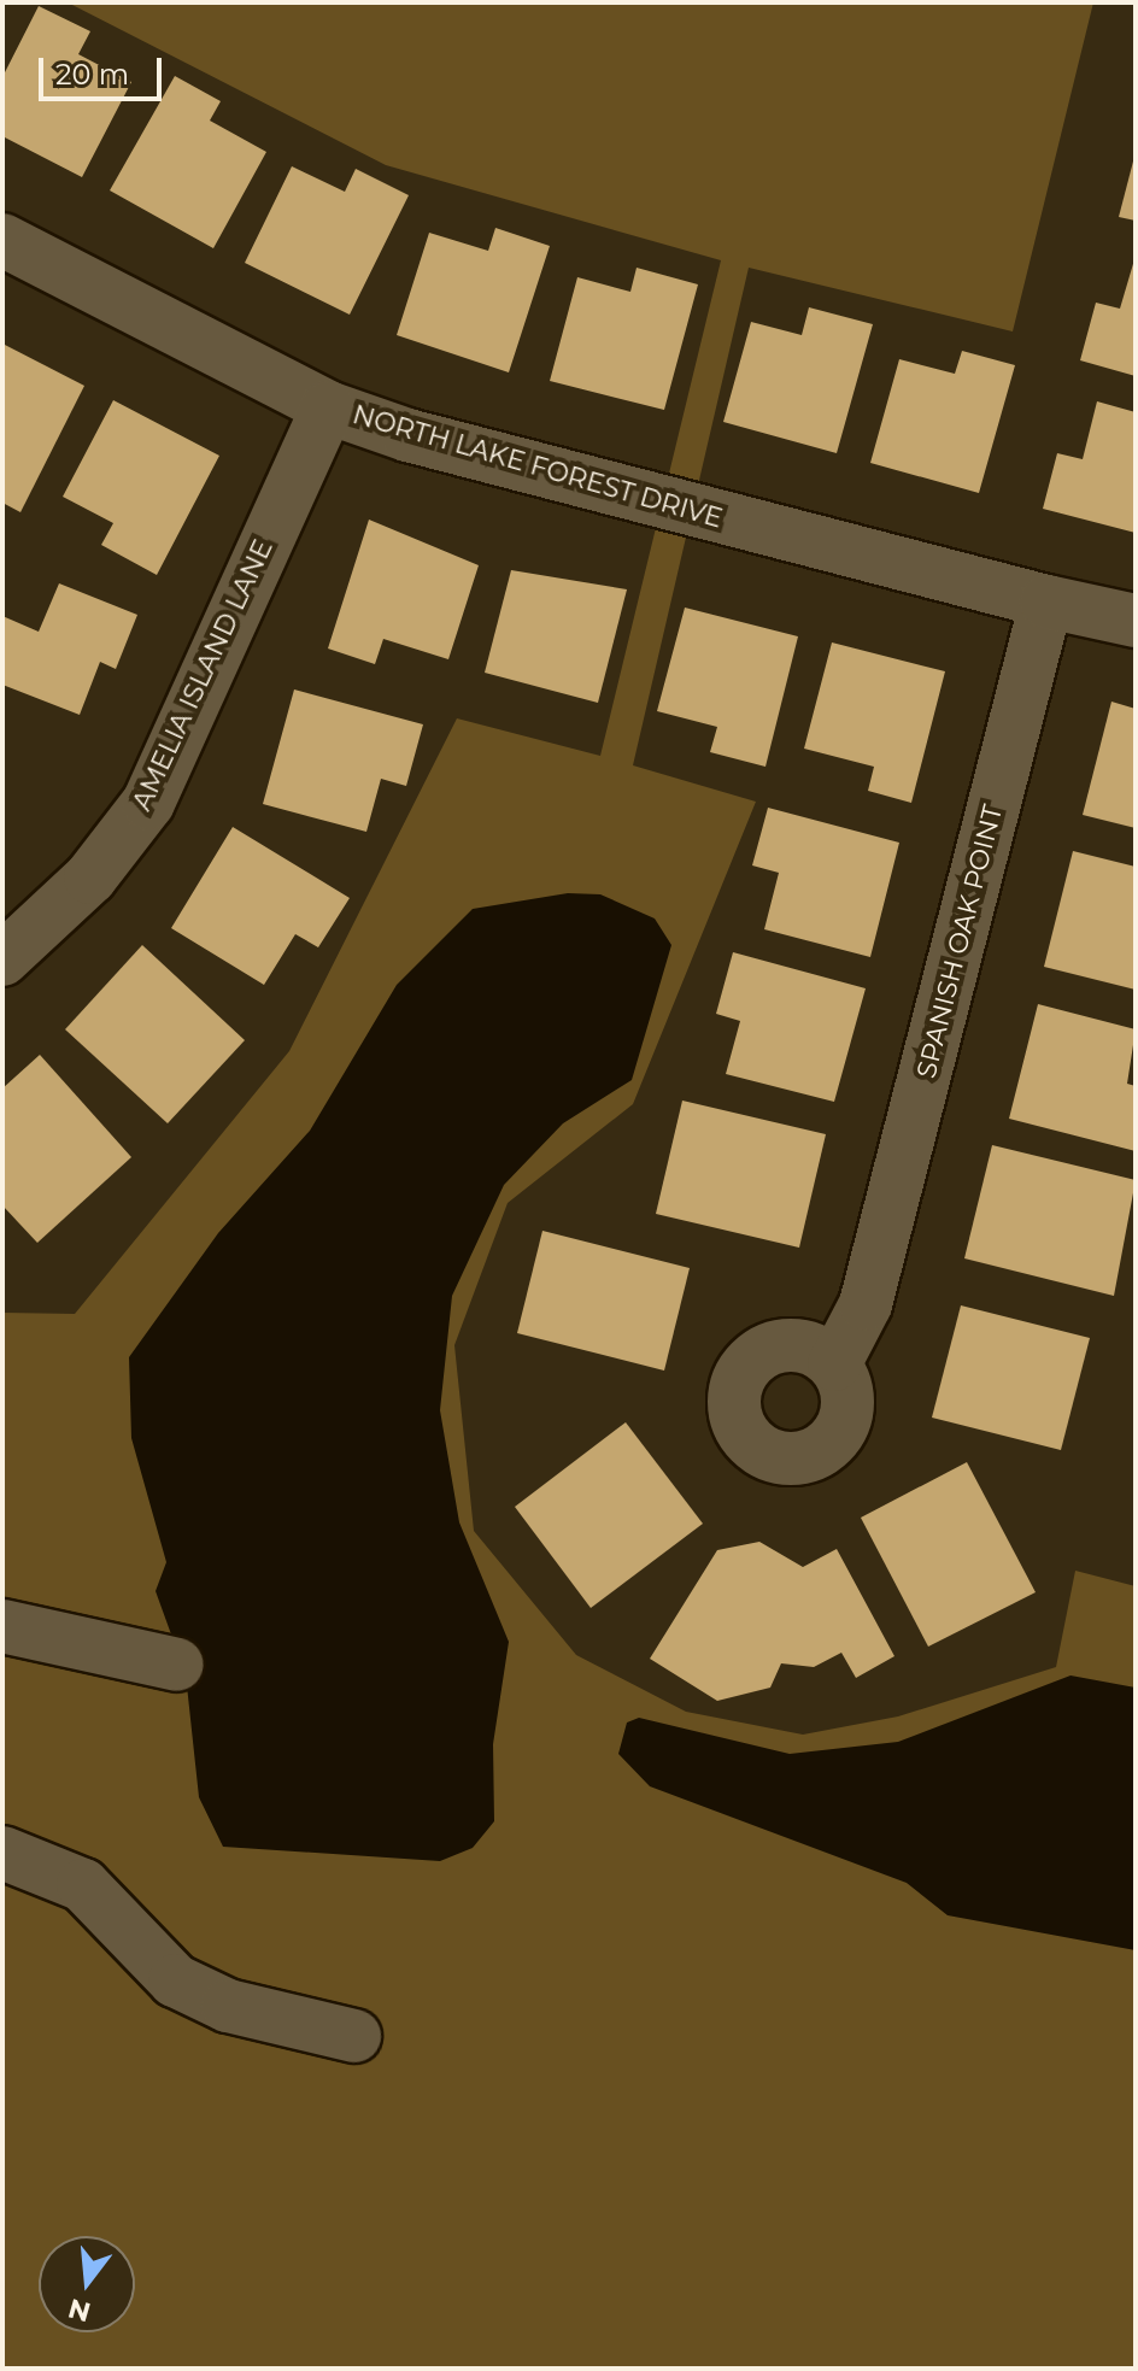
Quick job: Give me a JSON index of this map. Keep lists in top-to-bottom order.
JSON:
{
  "streets": {
    "street": ["NORTH LAKE FOREST DRIVE", "AMELIA ISLAND LANE", "SPANISH OAK POINT"]
  },
  "crossings": [
    ["NORTH LAKE FOREST DRIVE", "AMELIA ISLAND LANE"],
    ["NORTH LAKE FOREST DRIVE", "SPANISH OAK POINT"]
  ],
  "scale_bar": "20 m",
  "north": "bottom"
}
